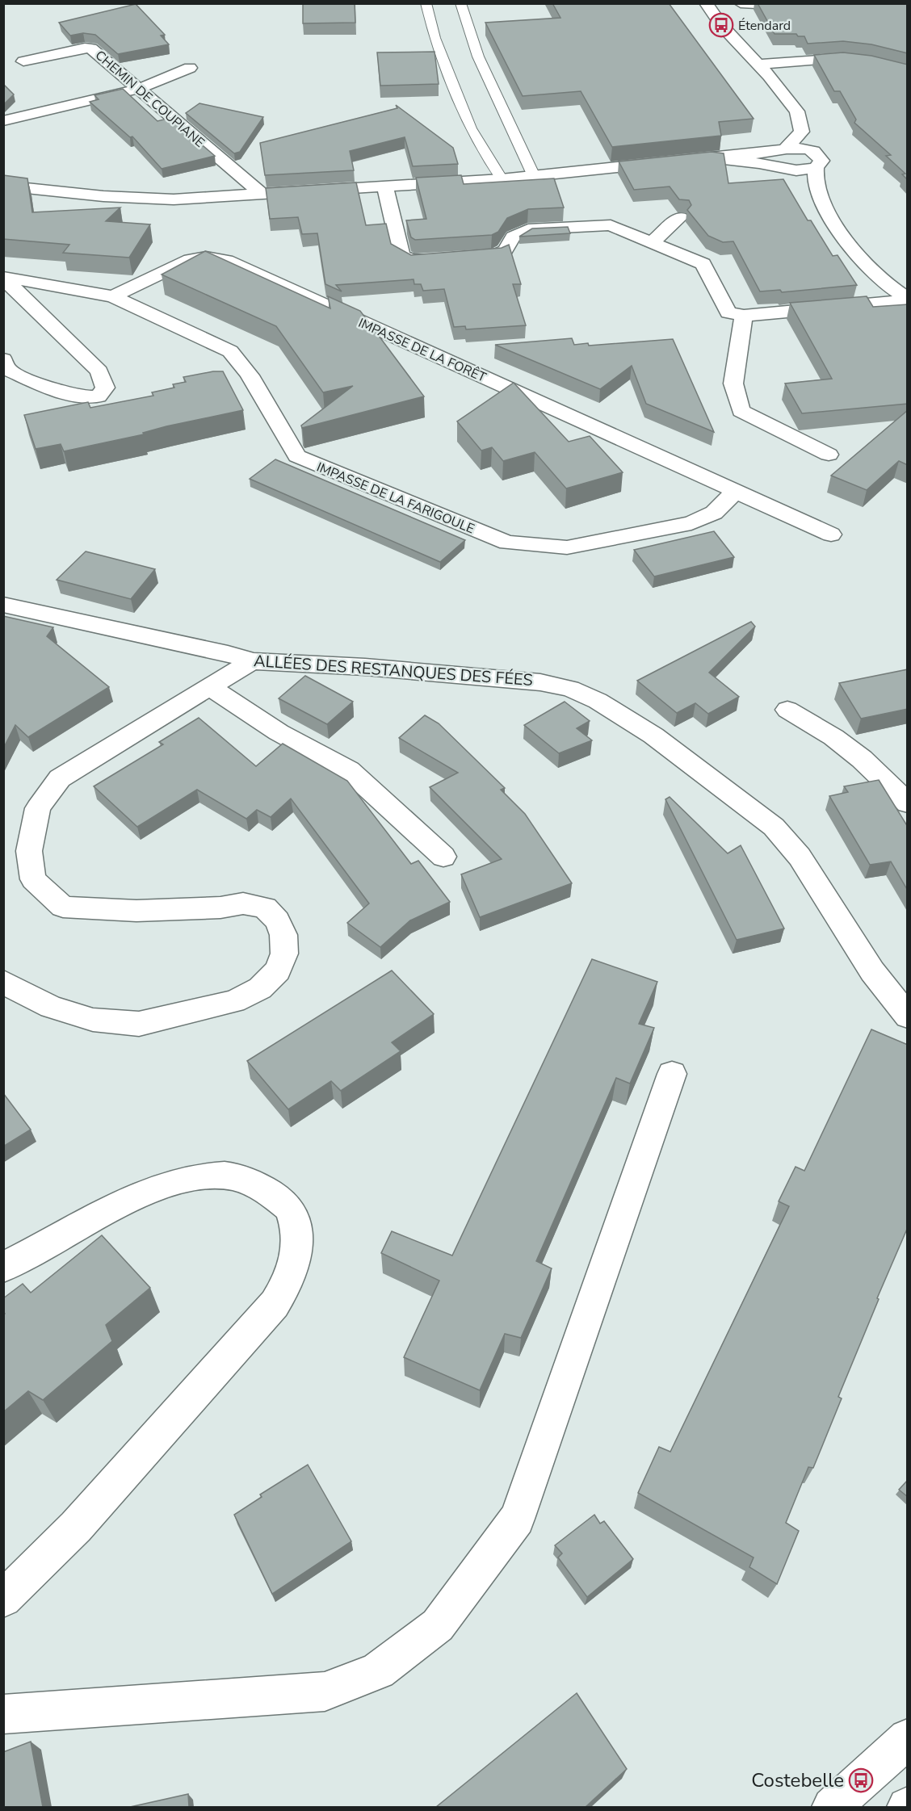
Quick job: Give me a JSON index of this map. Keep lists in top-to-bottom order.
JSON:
{
  "streets": {
    "street": [
      "CHEMIN DE COUPIANE",
      "IMPASSE DE LA FORÊT",
      "IMPASSE DE LA FARIGOULE",
      "ALLÉES DES RESTANQUES DES FÉES"
    ]
  },
  "crossings": [
    ["IMPASSE DE LA FORÊT", "IMPASSE DE LA FARIGOULE"]
  ],
  "places": {
    "bus stop": ["Étendard", "Costebelle"]
  }
}
